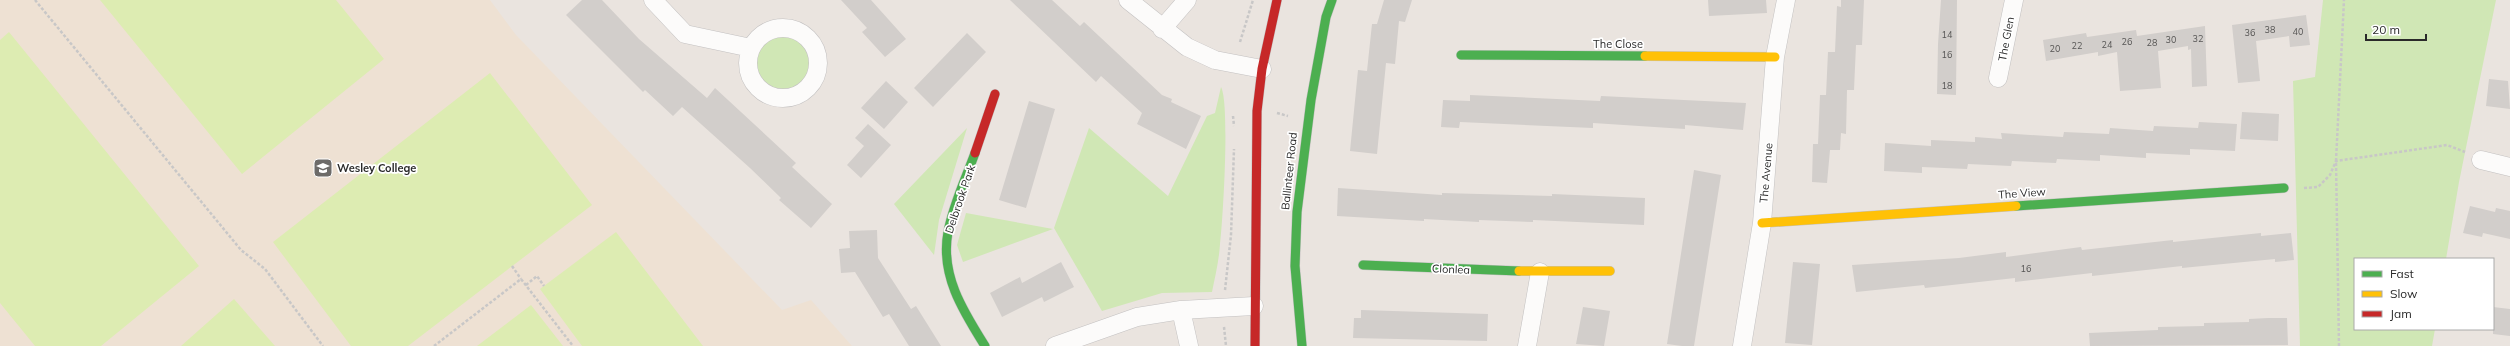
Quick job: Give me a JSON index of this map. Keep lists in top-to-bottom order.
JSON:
{
  "streets": {
    "street": [
      "The Glen",
      "The Close",
      "Ballinteer Road",
      "The Avenue",
      "The View",
      "Delbrook Park",
      "Clonlea"
    ]
  },
  "crossings": [
    ["The Close", "The Avenue"],
    ["The Avenue", "The View"]
  ],
  "places": {
    "school or university": ["Wesley College"]
  },
  "house_numbers": [
    "38",
    "40",
    "36",
    "14",
    "32",
    "30",
    "26",
    "28",
    "24",
    "22",
    "20",
    "16",
    "18",
    "16"
  ],
  "legend": ["Fast", "Slow", "Jam"],
  "scale_bar": "20 m"
}
